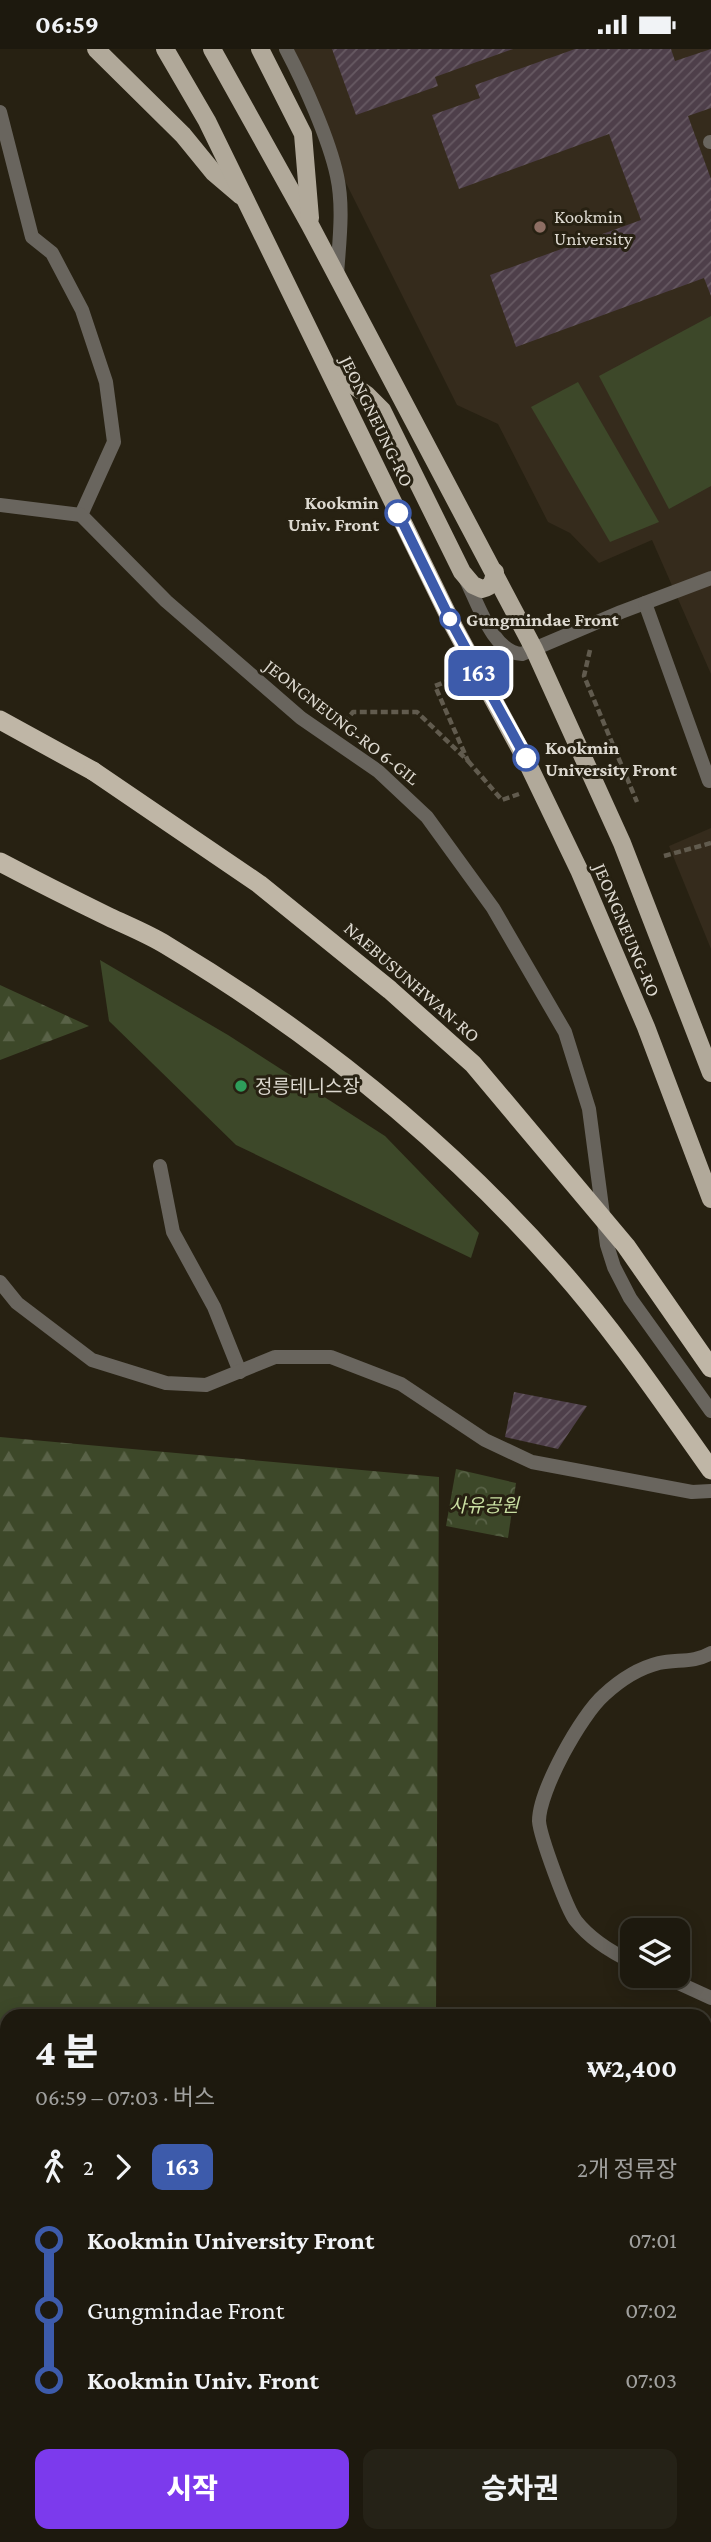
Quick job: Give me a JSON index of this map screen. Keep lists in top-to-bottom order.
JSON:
{
  "streets": {
    "highway": ["NAEBUSUNHWAN-RO"],
    "main road": ["JEONGNEUNG-RO"],
    "street": ["JEONGNEUNG-RO 6-GIL"]
  },
  "parks": ["사유공원"],
  "places": [
    "Kookmin University",
    "Kookmin Univ. Front",
    "Gungmindae Front",
    "Kookmin University Front",
    "정릉테니스장"
  ],
  "lines": ["bus line 163"],
  "page": {
    "status": "06:59",
    "on_map": "163",
    "heading": ["4 분", "06:59 – 07:03 · 버스", "₩2,400"],
    "legs": ["2", "163", "2개 정류장"],
    "list": [
      {
        "name": "Kookmin University Front",
        "value": "07:01"
      },
      {
        "name": "Gungmindae Front",
        "value": "07:02"
      },
      {
        "name": "Kookmin Univ. Front",
        "value": "07:03"
      }
    ],
    "buttons": ["시작", "승차권"]
  }
}
